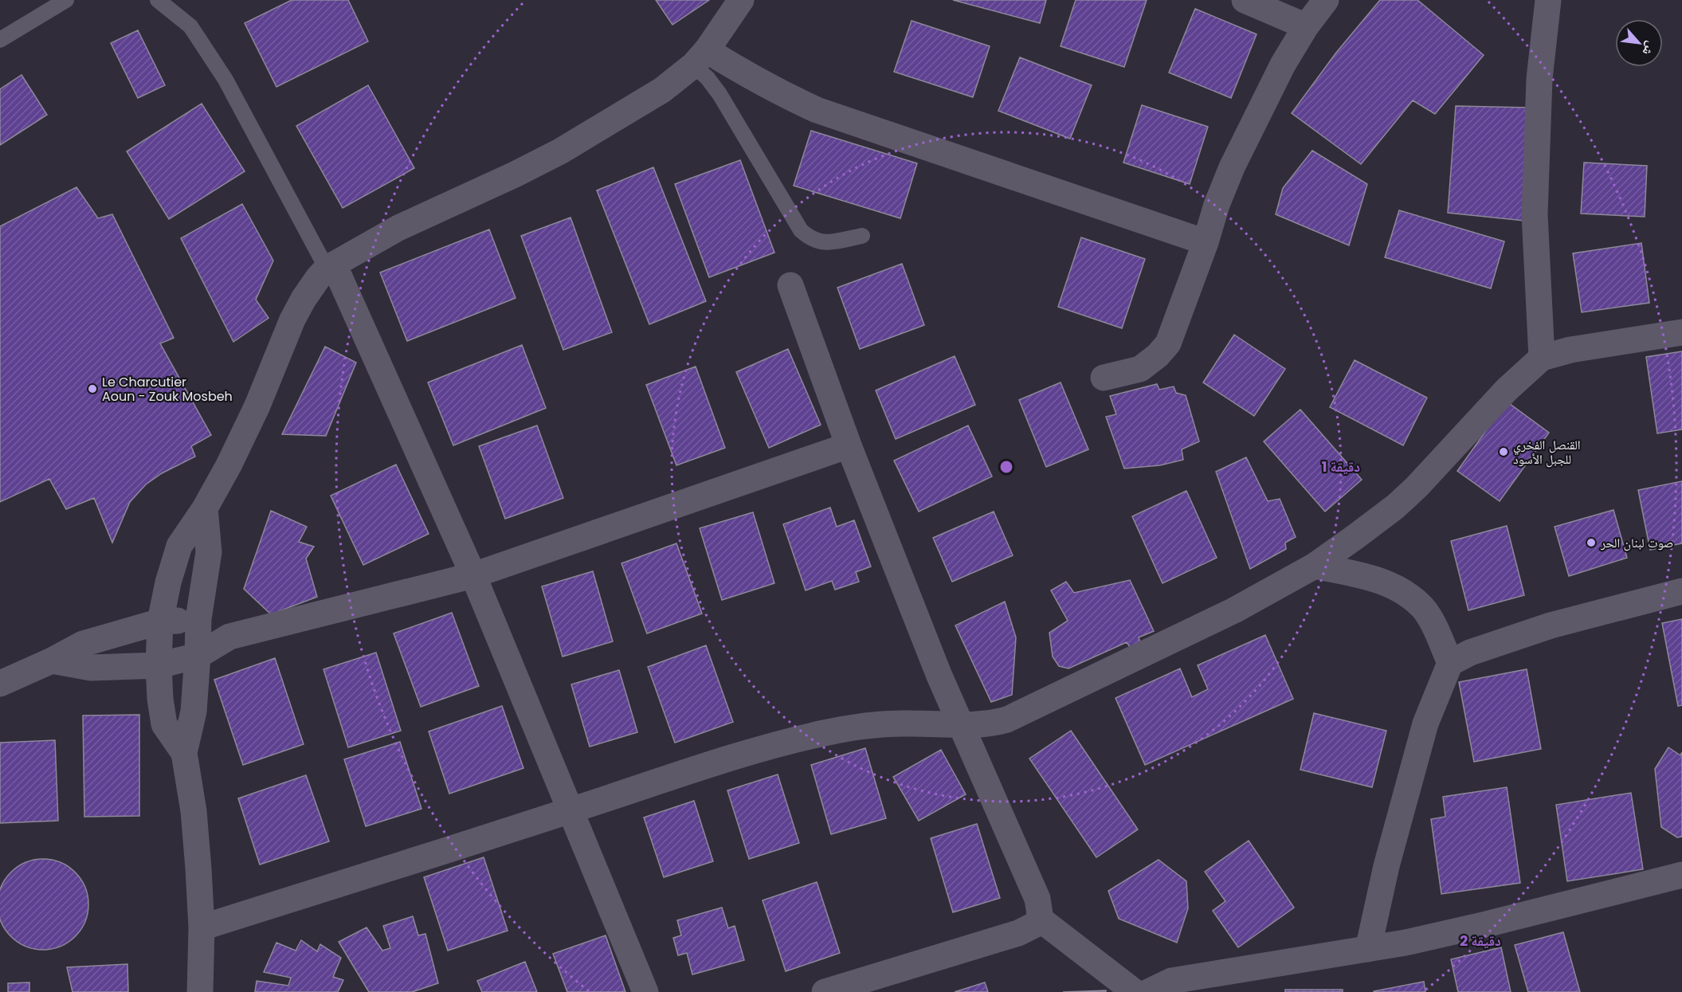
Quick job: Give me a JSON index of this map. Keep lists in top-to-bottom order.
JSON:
{
  "places": ["Le Charcutier Aoun - Zouk Mosbeh", "القنصل الفخري للجبل الأسود", "صوت لبنان الحر"],
  "north": "bottom right",
  "rings": ["1 دقيقة", "2 دقيقة"]
}
